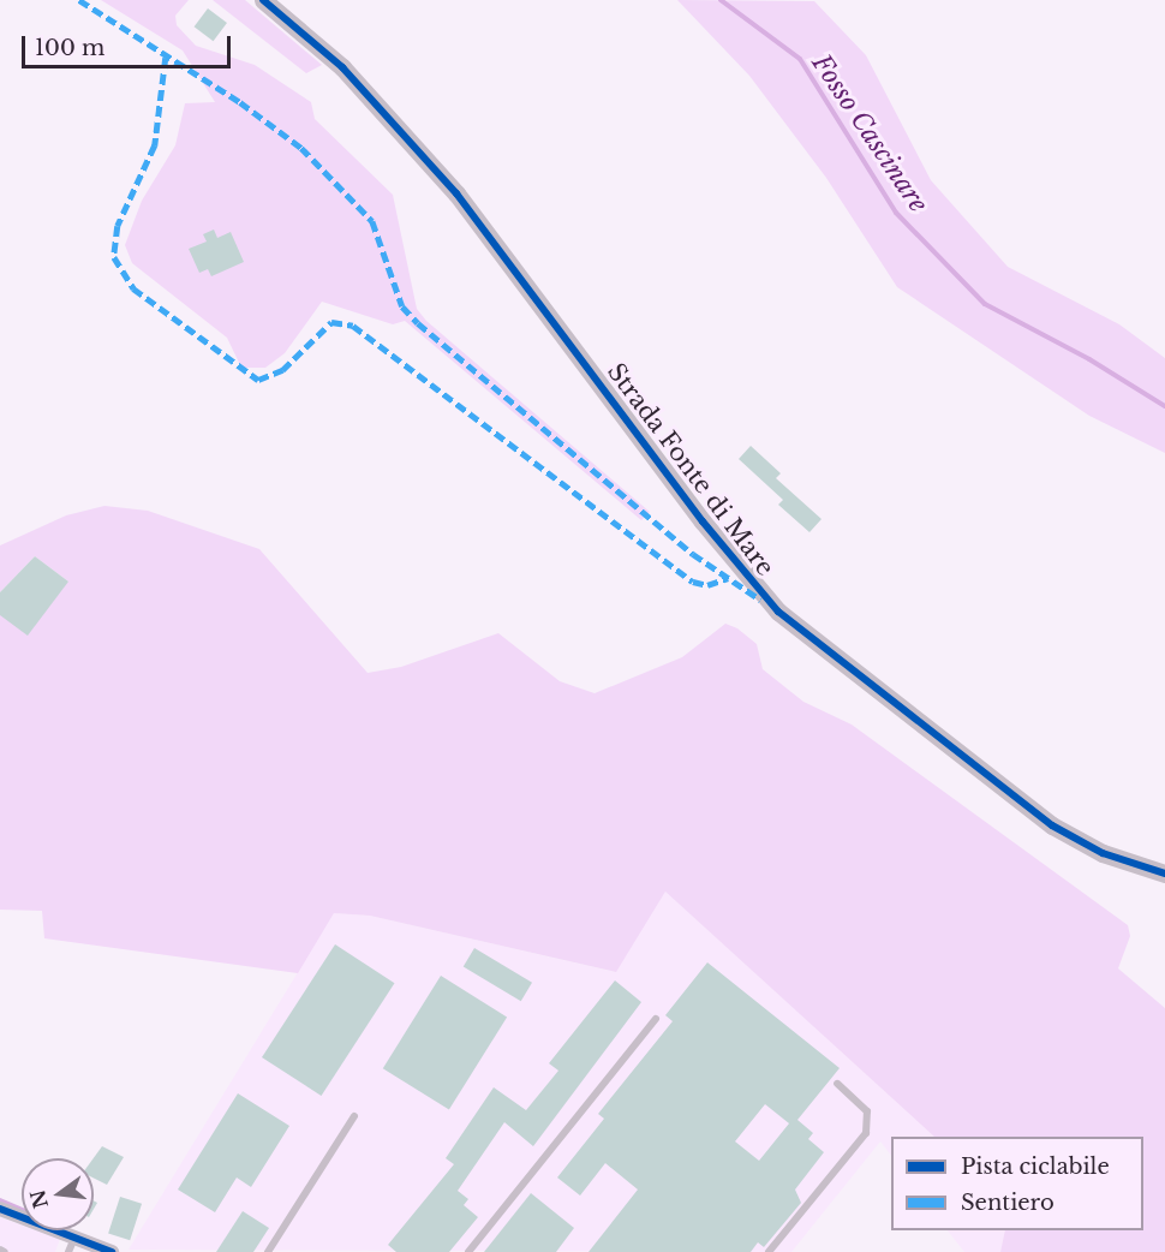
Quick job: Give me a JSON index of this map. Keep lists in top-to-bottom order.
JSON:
{
  "streets": {
    "street": ["Strada Fonte di Mare"]
  },
  "water": ["Fosso Cascinare"],
  "legend": ["Pista ciclabile", "Sentiero"],
  "scale_bar": "100 m",
  "north": "left"
}
